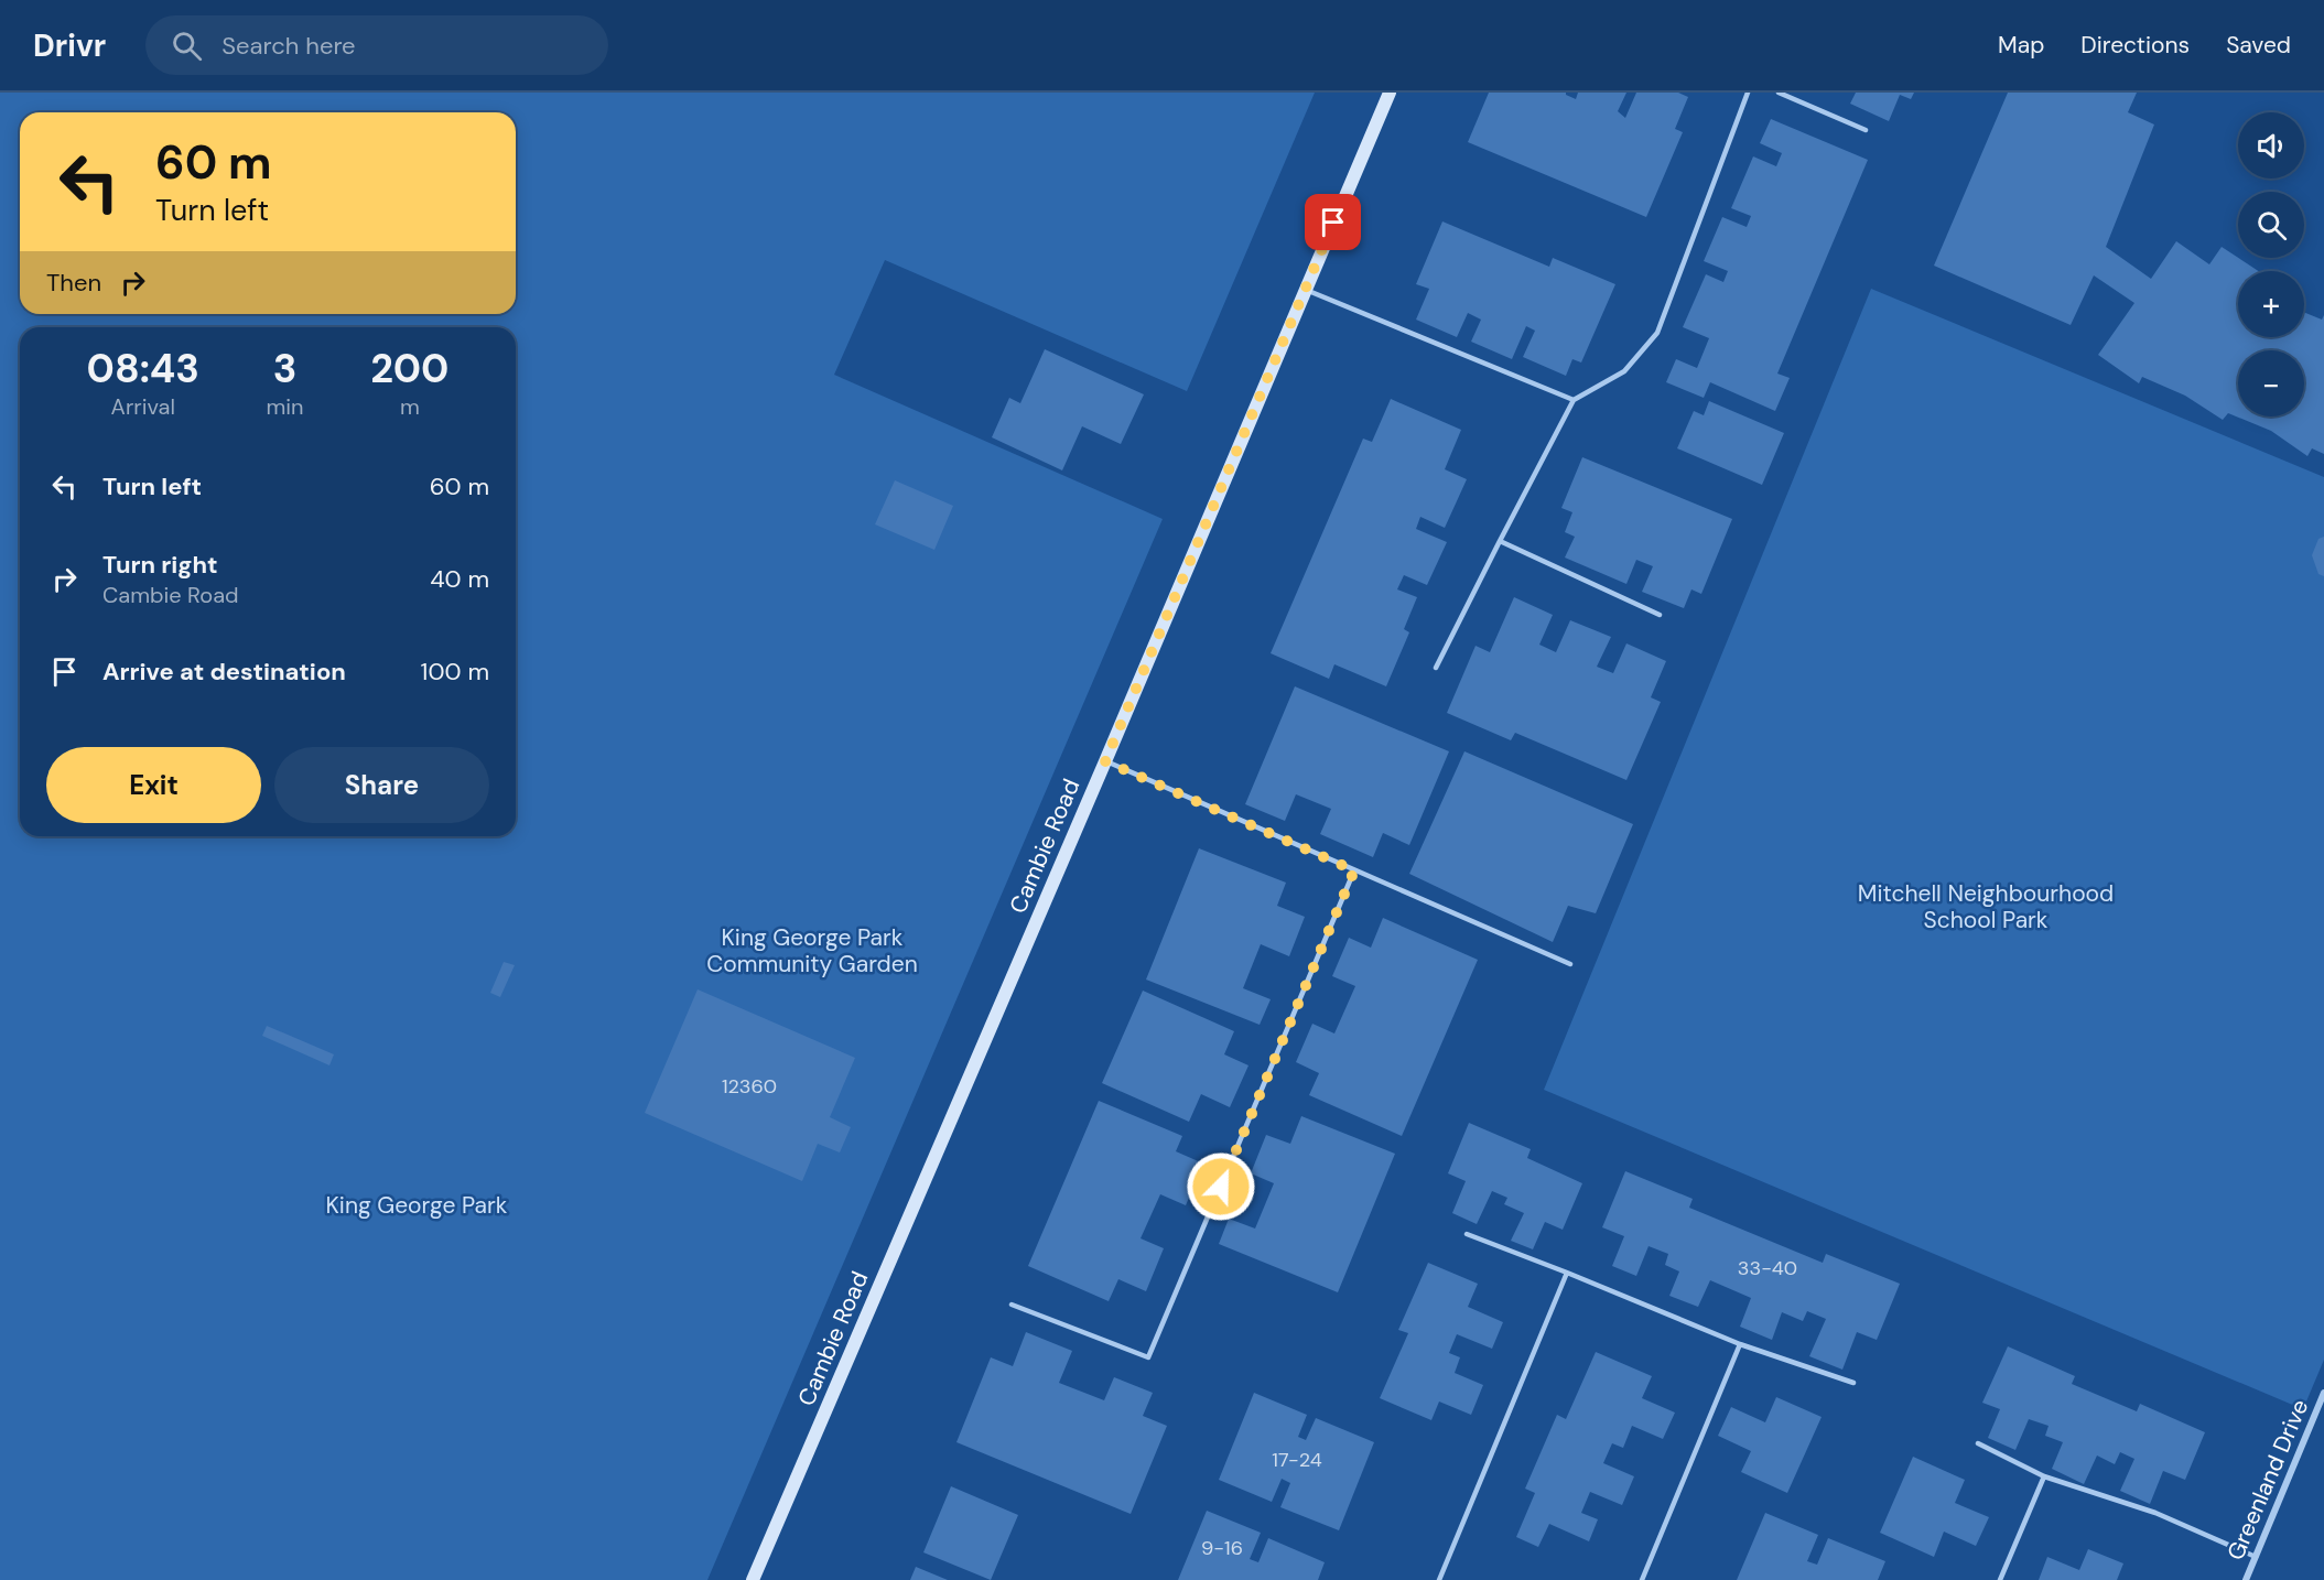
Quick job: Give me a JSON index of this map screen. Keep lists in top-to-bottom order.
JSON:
{
  "streets": {
    "main road": ["Cambie Road"],
    "street": ["Greenland Drive"]
  },
  "parks": ["Mitchell Neighbourhood School Park", "King George Park Community Garden", "King George Park"],
  "house_numbers": [
    "12360",
    "33-40",
    "17-24",
    "9-16"
  ],
  "page": {
    "header": "Drivr",
    "search": "Search here",
    "nav": ["Map", "Directions", "Saved"],
    "map_buttons": ["+", "−"],
    "turn": ["60 m", "Turn left"],
    "then": "Then",
    "eta": [
      "08:43",
      "Arrival",
      "3",
      "min",
      "200",
      "m"
    ],
    "list": [
      {
        "name": "Turn left",
        "value": "60 m"
      },
      {
        "name": "Turn right",
        "note": "Cambie Road",
        "value": "40 m"
      },
      {
        "name": "Arrive at destination",
        "value": "100 m"
      }
    ],
    "buttons": ["Exit", "Share"]
  }
}
